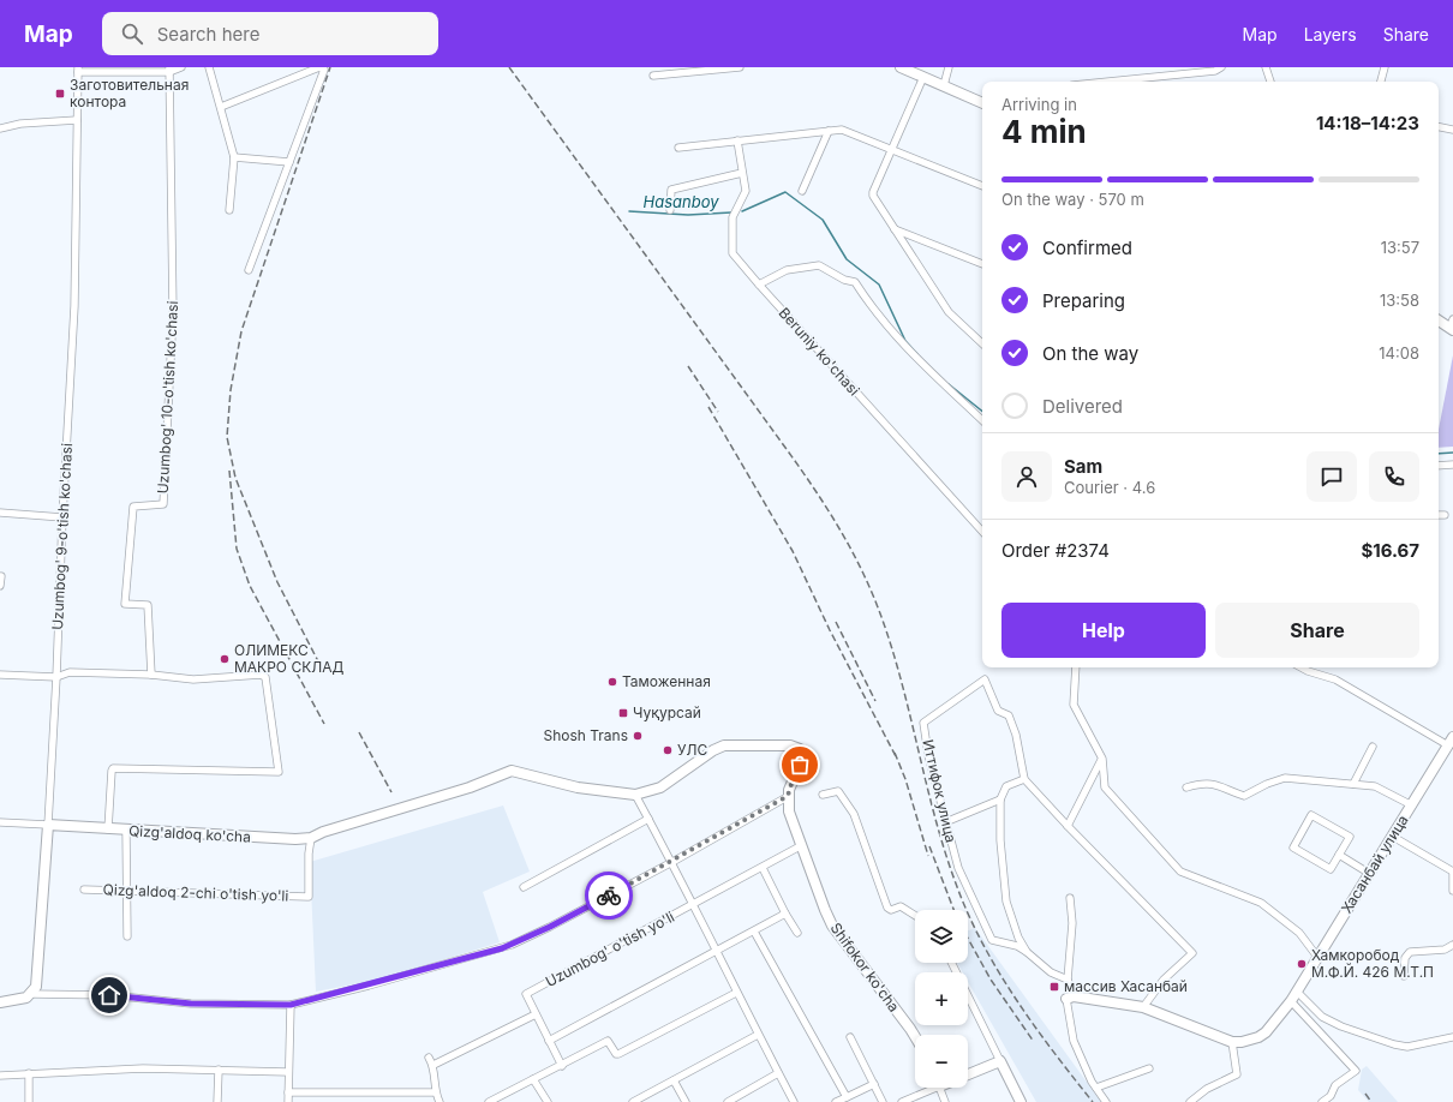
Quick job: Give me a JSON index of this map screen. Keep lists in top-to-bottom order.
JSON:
{
  "streets": {
    "street": [
      "Beruniy ko'chasi",
      "Uzumbog' 10-o'tish ko'chasi",
      "Uzumbog' 9-o'tish ko'chasi",
      "Иттифок улица",
      "Qizg'aldoq ko'cha",
      "Хасанбай улица",
      "Qizg'aldoq 2-chi o'tish yo'li",
      "Uzumbog' o'tish yo'li",
      "Shifokor ko'cha"
    ]
  },
  "crossings": [
    ["Uzumbog' 9-o'tish ko'chasi", "Qizg'aldoq ko'cha"],
    ["Qizg'aldoq ko'cha", "Qizg'aldoq 2-chi o'tish yo'li"],
    ["Uzumbog' o'tish yo'li", "Shifokor ko'cha"]
  ],
  "water": ["Hasanboy"],
  "places": {
    "transit": ["Заготовительная контора", "Чуқурсай", "массив Хасанбай"],
    "other": [
      "ОЛИМЕКС МАКРО СКЛАД",
      "Таможенная",
      "Shosh Trans",
      "УЛС",
      "Хамкоробод М.Ф.Й. 426 М.Т.П"
    ]
  },
  "page": {
    "header": "Map",
    "search": "Search here",
    "nav": ["Map", "Layers", "Share"],
    "heading": ["4 min", "Arriving in", "14:18–14:23"],
    "panel": [
      "Sam",
      "Courier · 4.6",
      "Order #2374",
      "$16.67"
    ],
    "bar": "On the way · 570 m",
    "list": [
      ["Confirmed", "13:57"],
      ["Preparing", "13:58"],
      ["On the way", "14:08"],
      "Delivered"
    ],
    "buttons": ["Help", "Share"],
    "map_buttons": ["+", "−"]
  }
}
